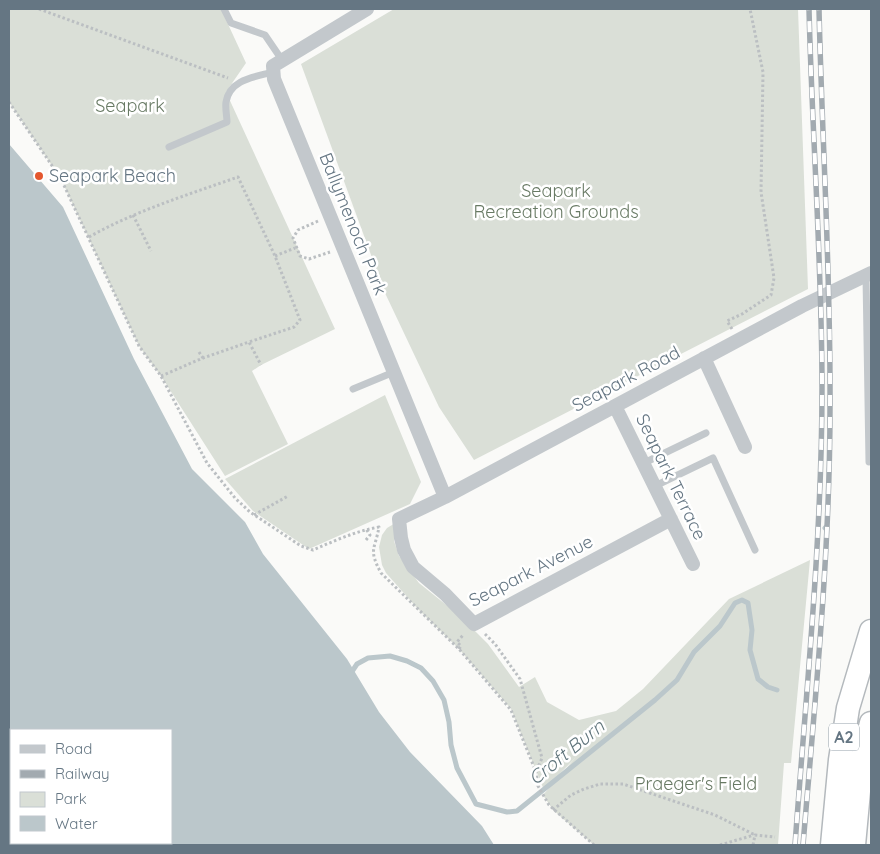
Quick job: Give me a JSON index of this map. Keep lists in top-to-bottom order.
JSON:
{
  "streets": {
    "highway": ["A2"],
    "street": [
      "Ballymenoch Park",
      "Seapark Road",
      "Seapark Terrace",
      "Seapark Avenue"
    ]
  },
  "crossings": [
    ["Ballymenoch Park", "Seapark Road"],
    ["Seapark Road", "Seapark Terrace"],
    ["Seapark Road", "Seapark Avenue"],
    ["Seapark Terrace", "Seapark Avenue"]
  ],
  "water": ["Croft Burn"],
  "parks": ["Seapark", "Seapark Recreation Grounds", "Praeger's Field"],
  "places": ["Seapark Beach"],
  "legend": [
    "Road",
    "Railway",
    "Park",
    "Water"
  ]
}
